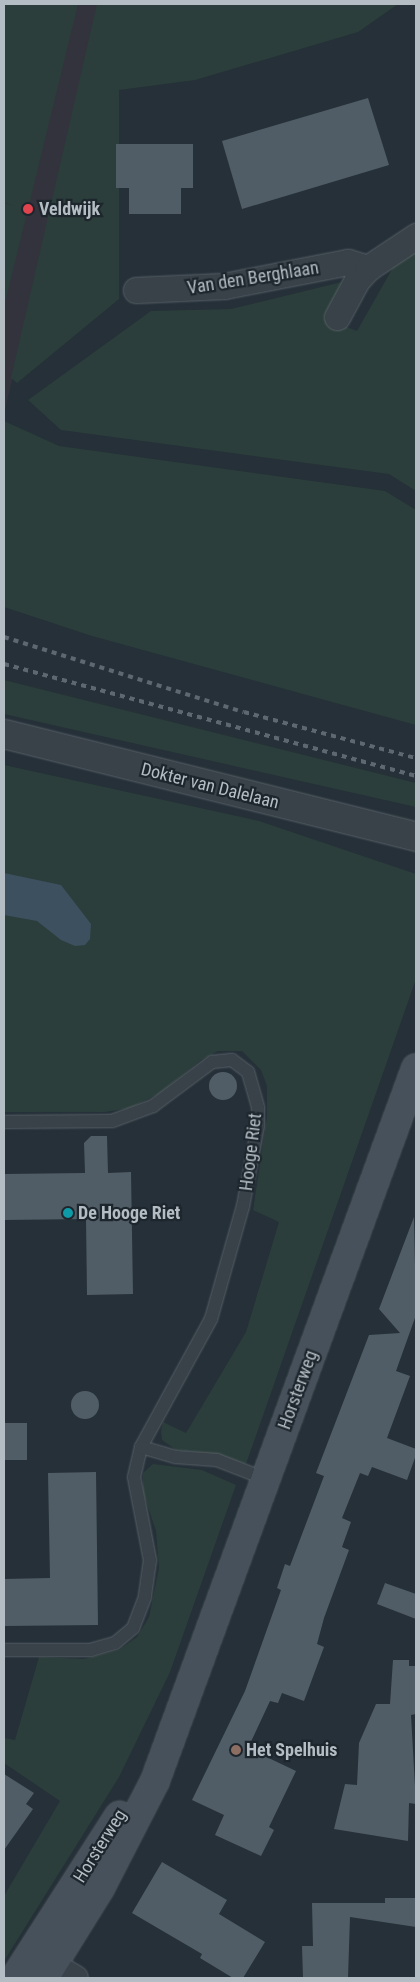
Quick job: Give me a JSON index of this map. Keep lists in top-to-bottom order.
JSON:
{
  "streets": {
    "main road": ["Horsterweg"],
    "street": ["Van den Berghlaan", "Dokter van Dalelaan"],
    "lane": ["Hooge Riet"]
  },
  "places": ["Veldwijk", "De Hooge Riet", "Het Spelhuis"]
}
